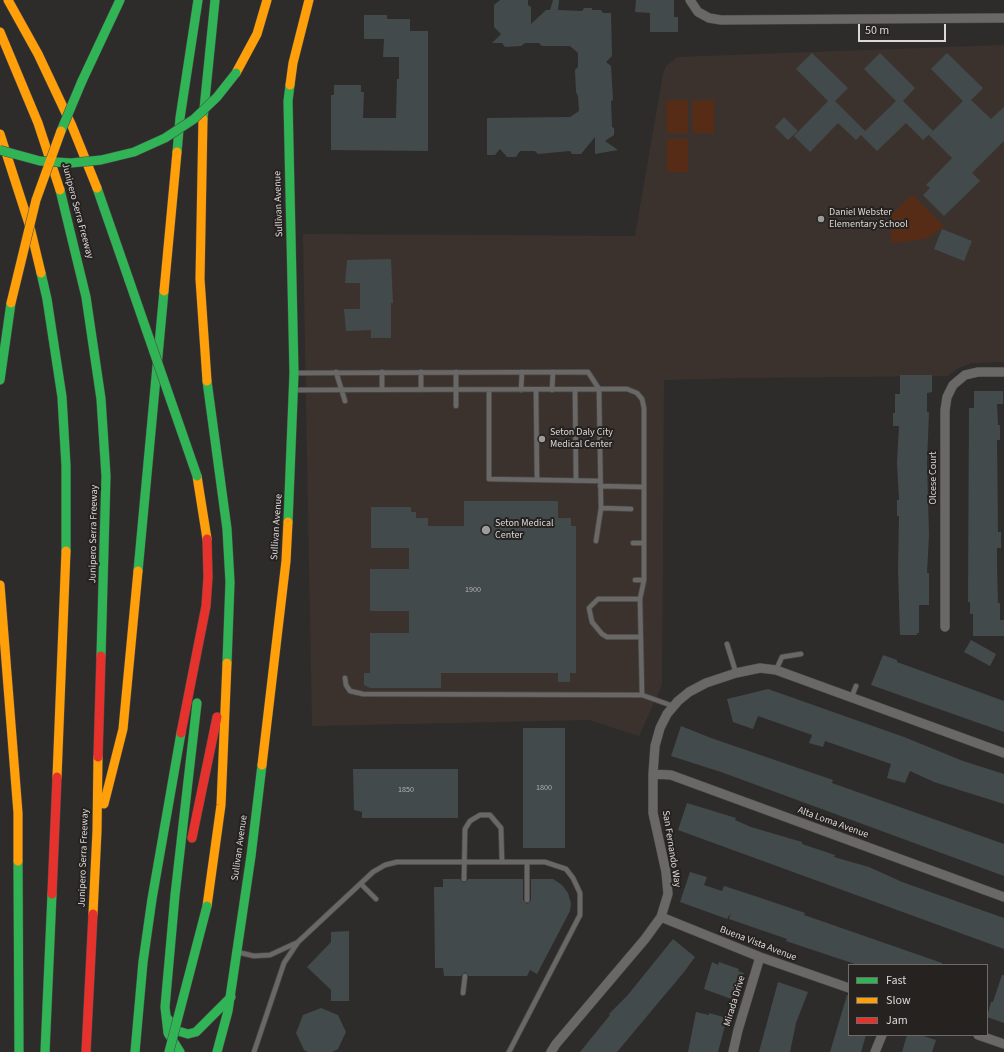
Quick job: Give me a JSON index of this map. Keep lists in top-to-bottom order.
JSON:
{
  "streets": {
    "main road": ["Sullivan Avenue", "Junipero Serra Freeway"],
    "street": [
      "Olcese Court",
      "Alta Loma Avenue",
      "San Fernando Way",
      "Buena Vista Avenue",
      "Mirada Drive"
    ]
  },
  "crossings": [
    ["Alta Loma Avenue", "San Fernando Way"],
    ["San Fernando Way", "Buena Vista Avenue"],
    ["Buena Vista Avenue", "Mirada Drive"]
  ],
  "places": ["Daniel Webster Elementary School", "Seton Daly City Medical Center", "Seton Medical Center"],
  "house_numbers": ["1900", "1800", "1850"],
  "legend": ["Fast", "Slow", "Jam"],
  "scale_bar": "50 m"
}
